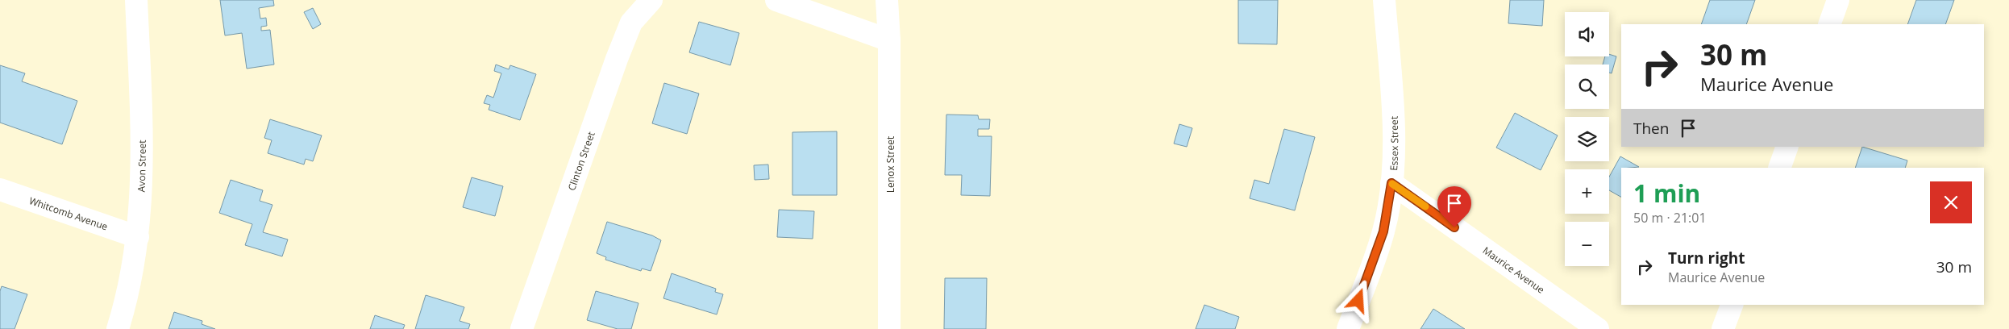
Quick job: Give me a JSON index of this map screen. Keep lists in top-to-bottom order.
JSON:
{
  "streets": {
    "street": [
      "Essex Street",
      "Clinton Street",
      "Lenox Street",
      "Avon Street",
      "Whitcomb Avenue",
      "Maurice Avenue"
    ]
  },
  "crossings": [
    ["Essex Street", "Maurice Avenue"],
    ["Avon Street", "Whitcomb Avenue"]
  ],
  "page": {
    "map_buttons": ["+", "−"],
    "turn": ["30 m", "Maurice Avenue"],
    "then": "Then",
    "heading": ["1 min", "50 m · 21:01"],
    "list": [
      {
        "name": "Turn right",
        "note": "Maurice Avenue",
        "value": "30 m"
      }
    ]
  }
}
